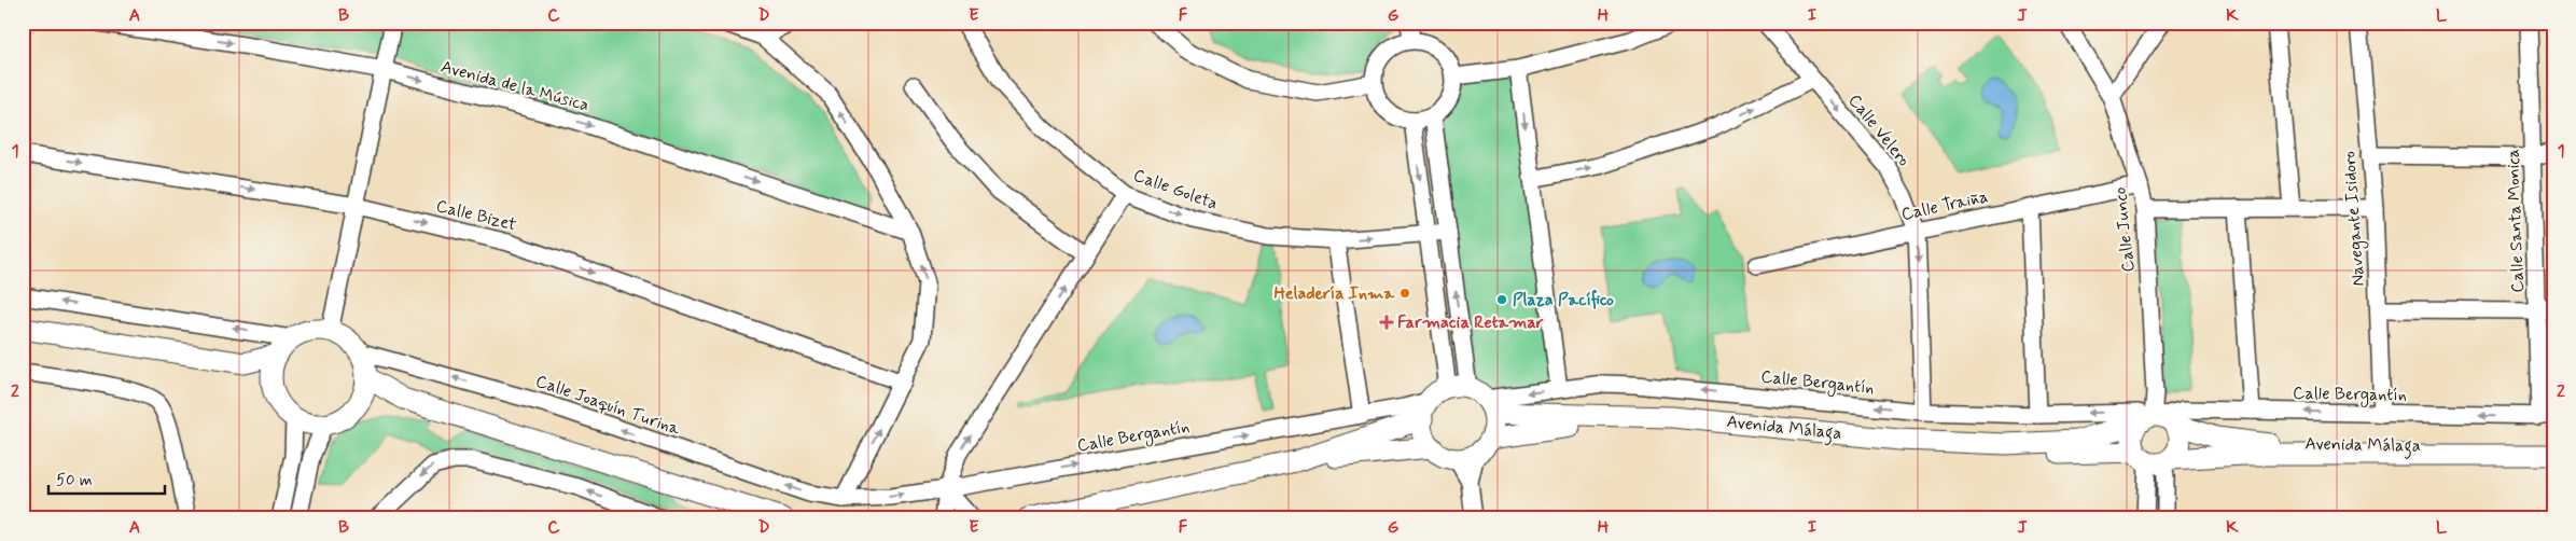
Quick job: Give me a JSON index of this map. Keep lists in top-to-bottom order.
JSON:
{
  "streets": {
    "street": [
      "Avenida de la Música",
      "Calle Velero",
      "Calle Goleta",
      "Calle Traiña",
      "Calle Bizet",
      "Navegante Isidoro",
      "Calle Santa Monica",
      "Calle Junco",
      "Calle Bergantín",
      "Calle Joaquín Turina",
      "Avenida Málaga"
    ]
  },
  "crossings": [
    ["Calle Velero", "Calle Traiña"],
    ["Calle Velero", "Calle Bergantín"],
    ["Calle Traiña", "Calle Junco"],
    ["Navegante Isidoro", "Calle Bergantín"],
    ["Calle Santa Monica", "Calle Bergantín"],
    ["Calle Junco", "Calle Bergantín"],
    ["Calle Junco", "Avenida Málaga"],
    ["Calle Bergantín", "Calle Joaquín Turina"],
    ["Calle Bergantín", "Avenida Málaga"]
  ],
  "one_way": ["Avenida de la Música", "Calle Goleta"],
  "places": {
    "other": ["Heladería Inma", "Plaza Pacífico"],
    "health": ["Farmacia Retamar"]
  },
  "scale_bar": "50 m",
  "grid": {
    "columns": [
      "A",
      "B",
      "C",
      "D",
      "E",
      "F",
      "G",
      "H",
      "I",
      "J",
      "K",
      "L"
    ],
    "rows": ["1", "2"]
  }
}
